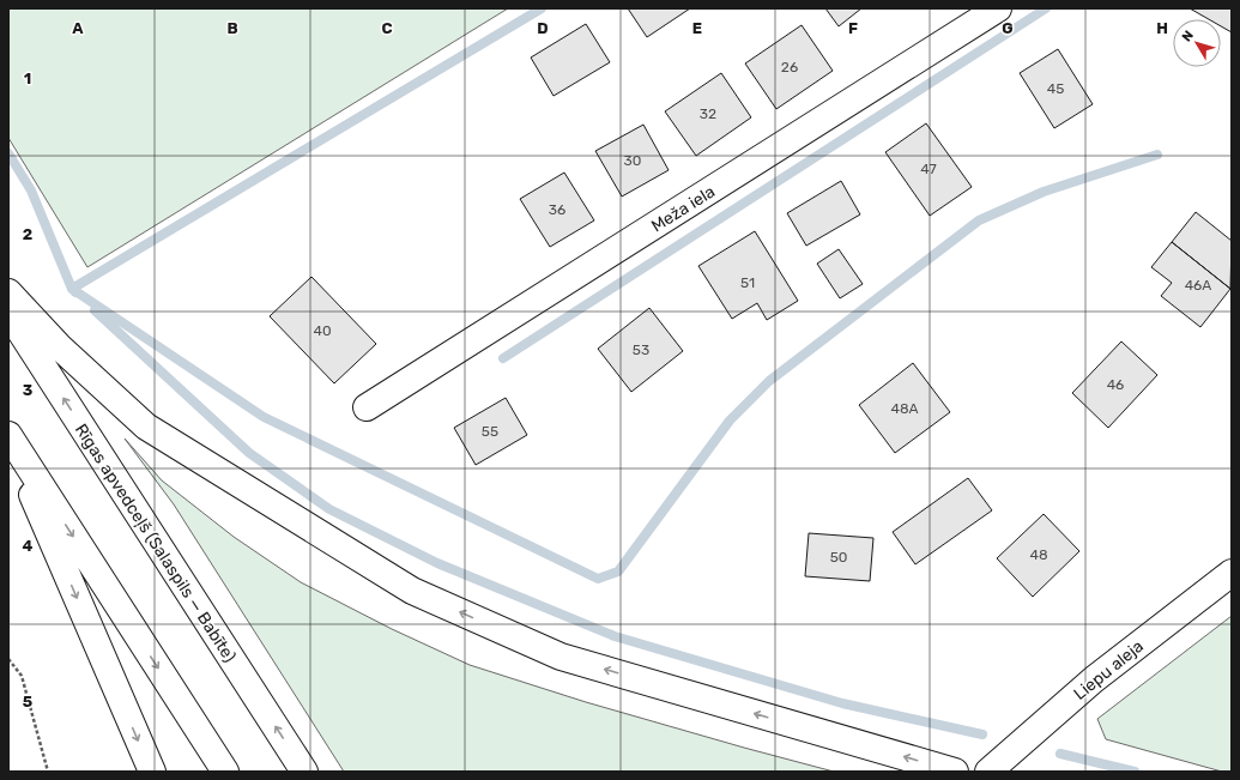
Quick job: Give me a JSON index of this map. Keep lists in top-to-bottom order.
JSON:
{
  "streets": {
    "main road": ["Meža iela", "Rīgas apvedceļš (Salaspils — Babīte)", "Liepu aleja"]
  },
  "house_numbers": [
    "26",
    "45",
    "32",
    "30",
    "47",
    "36",
    "51",
    "46A",
    "40",
    "53",
    "46",
    "48A",
    "55",
    "48",
    "50"
  ],
  "north": "top left",
  "grid": {
    "columns": [
      "A",
      "B",
      "C",
      "D",
      "E",
      "F",
      "G",
      "H"
    ],
    "rows": [
      "1",
      "2",
      "3",
      "4",
      "5"
    ]
  }
}
